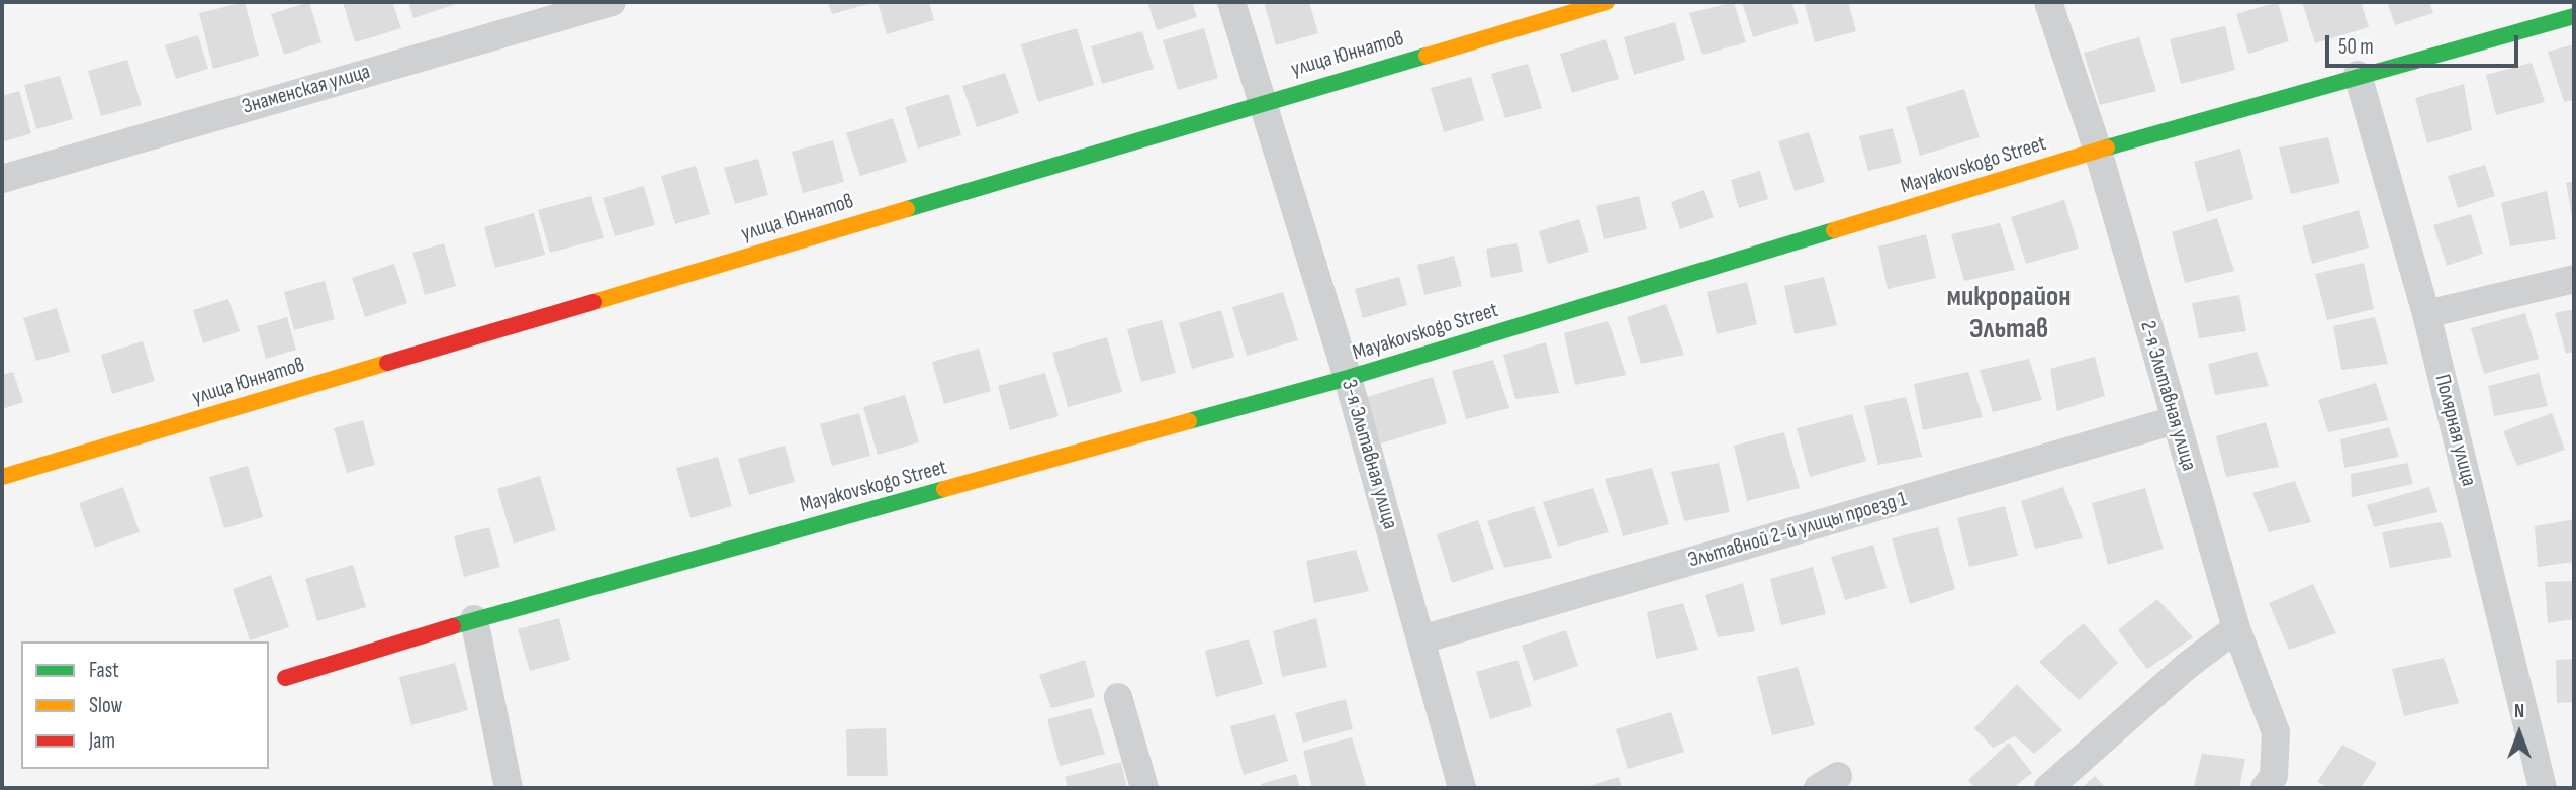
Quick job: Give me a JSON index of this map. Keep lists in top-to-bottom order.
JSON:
{
  "streets": {
    "street": [
      "улица Юннатов",
      "Знаменская улица",
      "Mayakovskogo Street",
      "2-я Эльтавная улица",
      "Полярная улица",
      "3-я Эльтавная улица",
      "Эльтавной 2-й улицы проезд 1"
    ]
  },
  "crossings": [
    ["улица Юннатов", "3-я Эльтавная улица"],
    ["Mayakovskogo Street", "2-я Эльтавная улица"],
    ["Mayakovskogo Street", "Полярная улица"],
    ["Mayakovskogo Street", "3-я Эльтавная улица"],
    ["2-я Эльтавная улица", "Эльтавной 2-й улицы проезд 1"],
    ["3-я Эльтавная улица", "Эльтавной 2-й улицы проезд 1"]
  ],
  "districts": ["микрорайон Эльтав"],
  "legend": ["Fast", "Slow", "Jam"],
  "scale_bar": "50 m",
  "north": "top"
}
